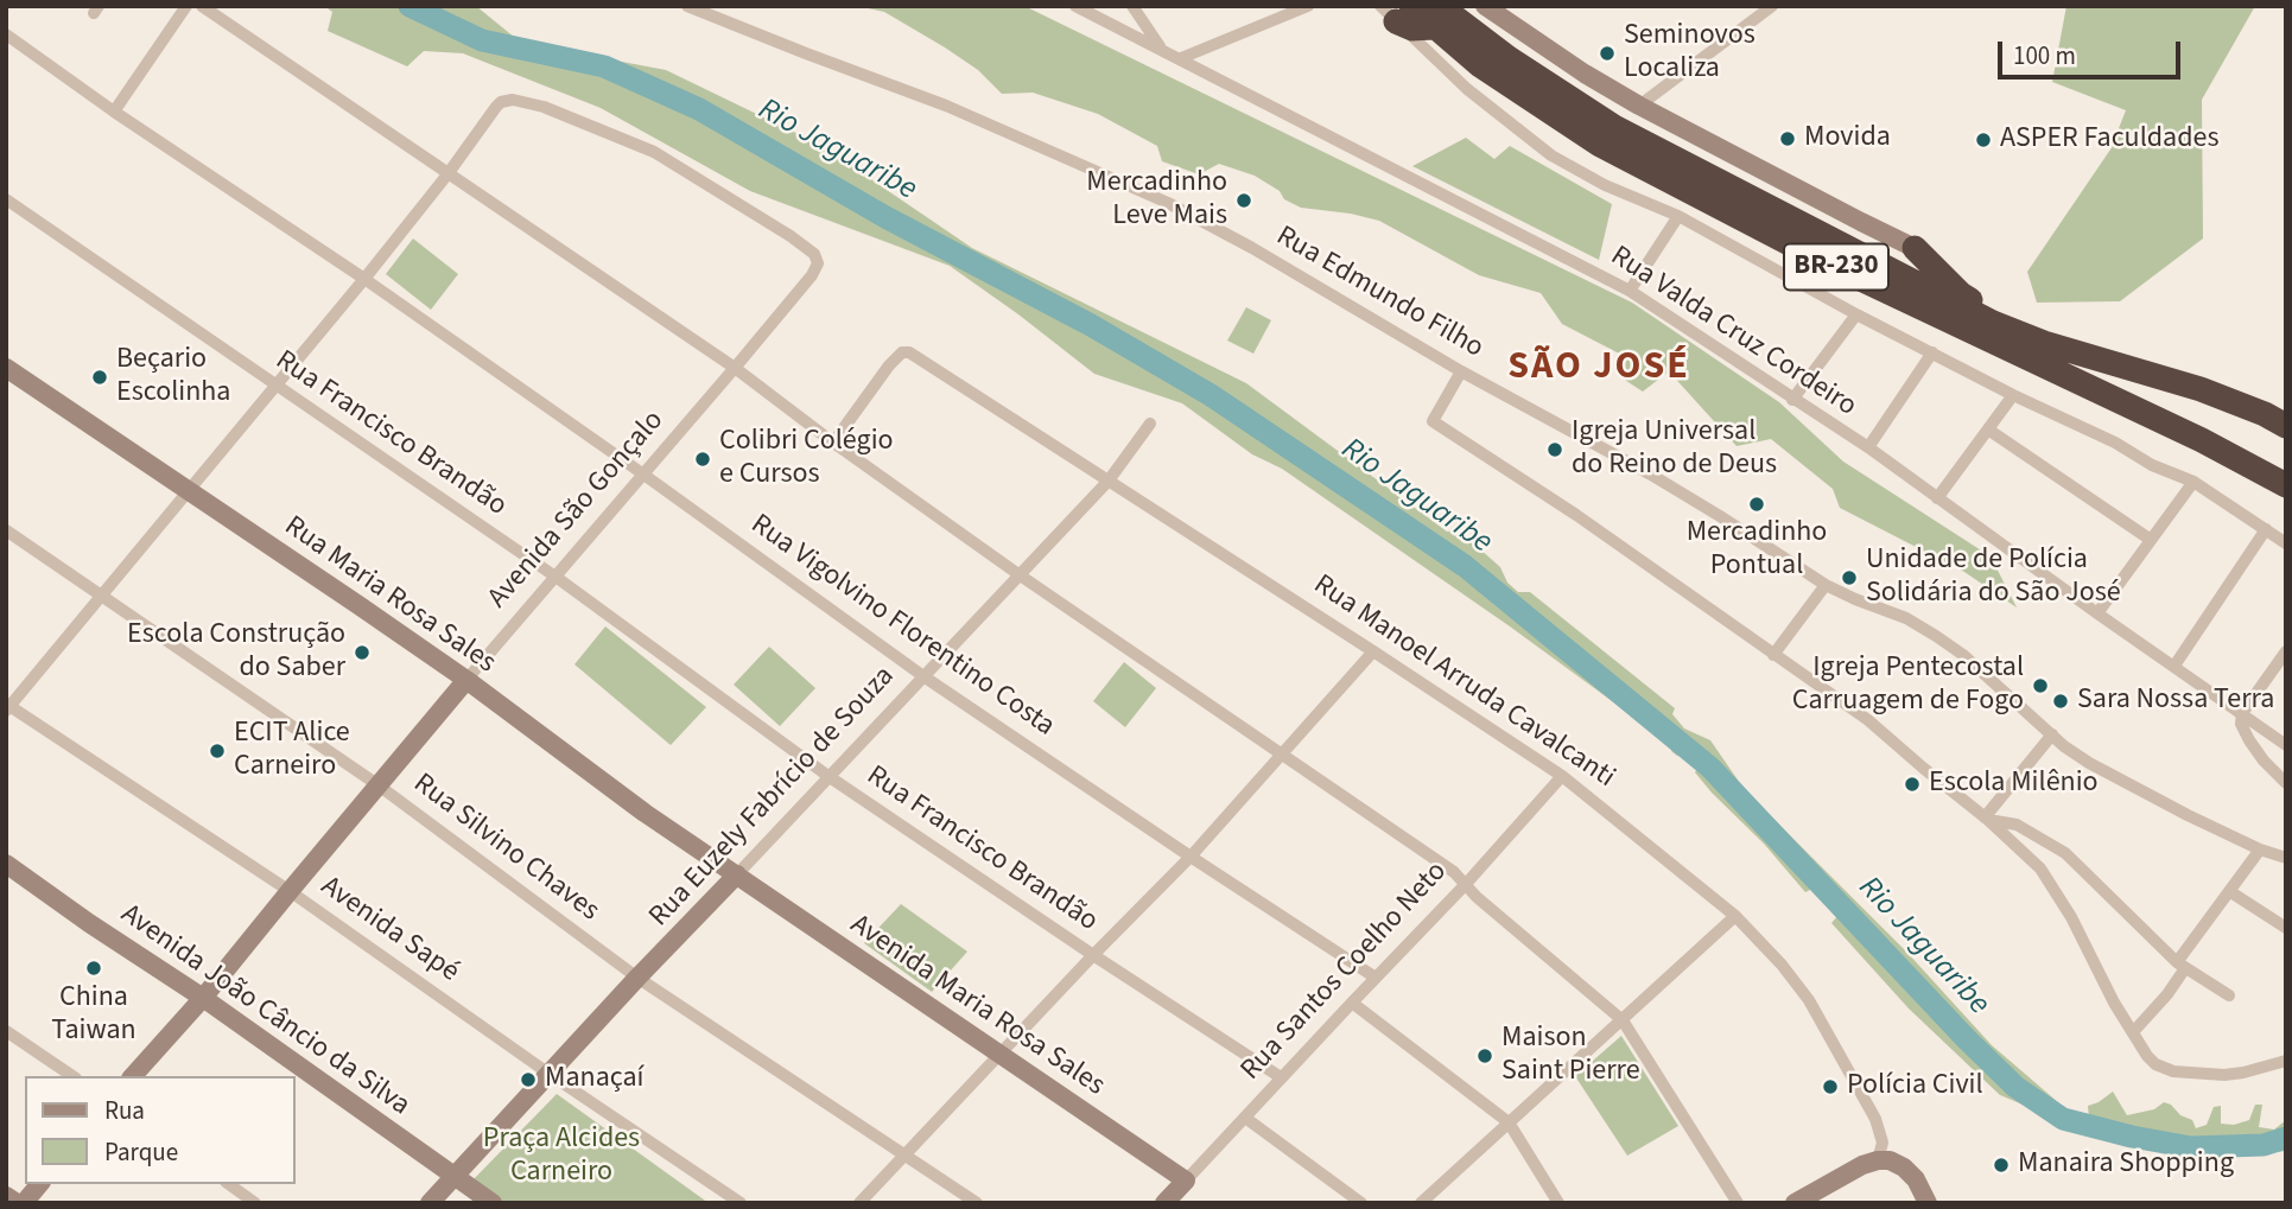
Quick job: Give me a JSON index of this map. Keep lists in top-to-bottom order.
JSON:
{
  "streets": {
    "highway": ["BR-230"],
    "main road": [
      "Avenida São Gonçalo",
      "Rua Maria Rosa Sales",
      "Rua Euzely Fabrício de Souza",
      "Rua Santos Coelho Neto",
      "Avenida Maria Rosa Sales",
      "Avenida João Câncio da Silva"
    ],
    "street": [
      "Rua Edmundo Filho",
      "Rua Valda Cruz Cordeiro",
      "Rua Francisco Brandão",
      "Rua Vigolvino Florentino Costa",
      "Rua Manoel Arruda Cavalcanti",
      "Rua Silvino Chaves",
      "Avenida Sapé"
    ]
  },
  "crossings": [
    ["Rua Francisco Brandão", "Avenida São Gonçalo"],
    ["Rua Francisco Brandão", "Rua Euzely Fabrício de Souza"],
    ["Rua Francisco Brandão", "Rua Santos Coelho Neto"],
    ["Avenida São Gonçalo", "Rua Maria Rosa Sales"],
    ["Avenida São Gonçalo", "Rua Vigolvino Florentino Costa"],
    ["Avenida São Gonçalo", "Rua Silvino Chaves"],
    ["Avenida São Gonçalo", "Avenida Sapé"],
    ["Avenida São Gonçalo", "Avenida João Câncio da Silva"],
    ["Rua Maria Rosa Sales", "Rua Euzely Fabrício de Souza"],
    ["Rua Maria Rosa Sales", "Avenida Maria Rosa Sales"],
    ["Rua Vigolvino Florentino Costa", "Rua Euzely Fabrício de Souza"],
    ["Rua Vigolvino Florentino Costa", "Rua Santos Coelho Neto"],
    ["Rua Manoel Arruda Cavalcanti", "Rua Euzely Fabrício de Souza"],
    ["Rua Manoel Arruda Cavalcanti", "Rua Santos Coelho Neto"],
    ["Rua Euzely Fabrício de Souza", "Rua Silvino Chaves"],
    ["Rua Euzely Fabrício de Souza", "Avenida Sapé"],
    ["Rua Euzely Fabrício de Souza", "Avenida Maria Rosa Sales"],
    ["Rua Euzely Fabrício de Souza", "Avenida João Câncio da Silva"],
    ["Rua Santos Coelho Neto", "Avenida Maria Rosa Sales"]
  ],
  "districts": ["SÃO JOSÉ"],
  "water": ["Rio Jaguaribe"],
  "parks": ["Praça Alcides Carneiro"],
  "places": [
    "Seminovos Localiza",
    "Movida",
    "ASPER Faculdades",
    "Mercadinho Leve Mais",
    "Beçario Escolinha",
    "Igreja Universal do Reino de Deus",
    "Colibri Colégio e Cursos",
    "Mercadinho Pontual",
    "Unidade de Polícia Solidária do São José",
    "Escola Construção do Saber",
    "Igreja Pentecostal Carruagem de Fogo",
    "Sara Nossa Terra",
    "ECIT Alice Carneiro",
    "Escola Milênio",
    "China Taiwan",
    "Maison Saint Pierre",
    "Manaçaí",
    "Polícia Civil",
    "Manaira Shopping"
  ],
  "legend": ["Rua", "Parque"],
  "scale_bar": "100 m"
}
